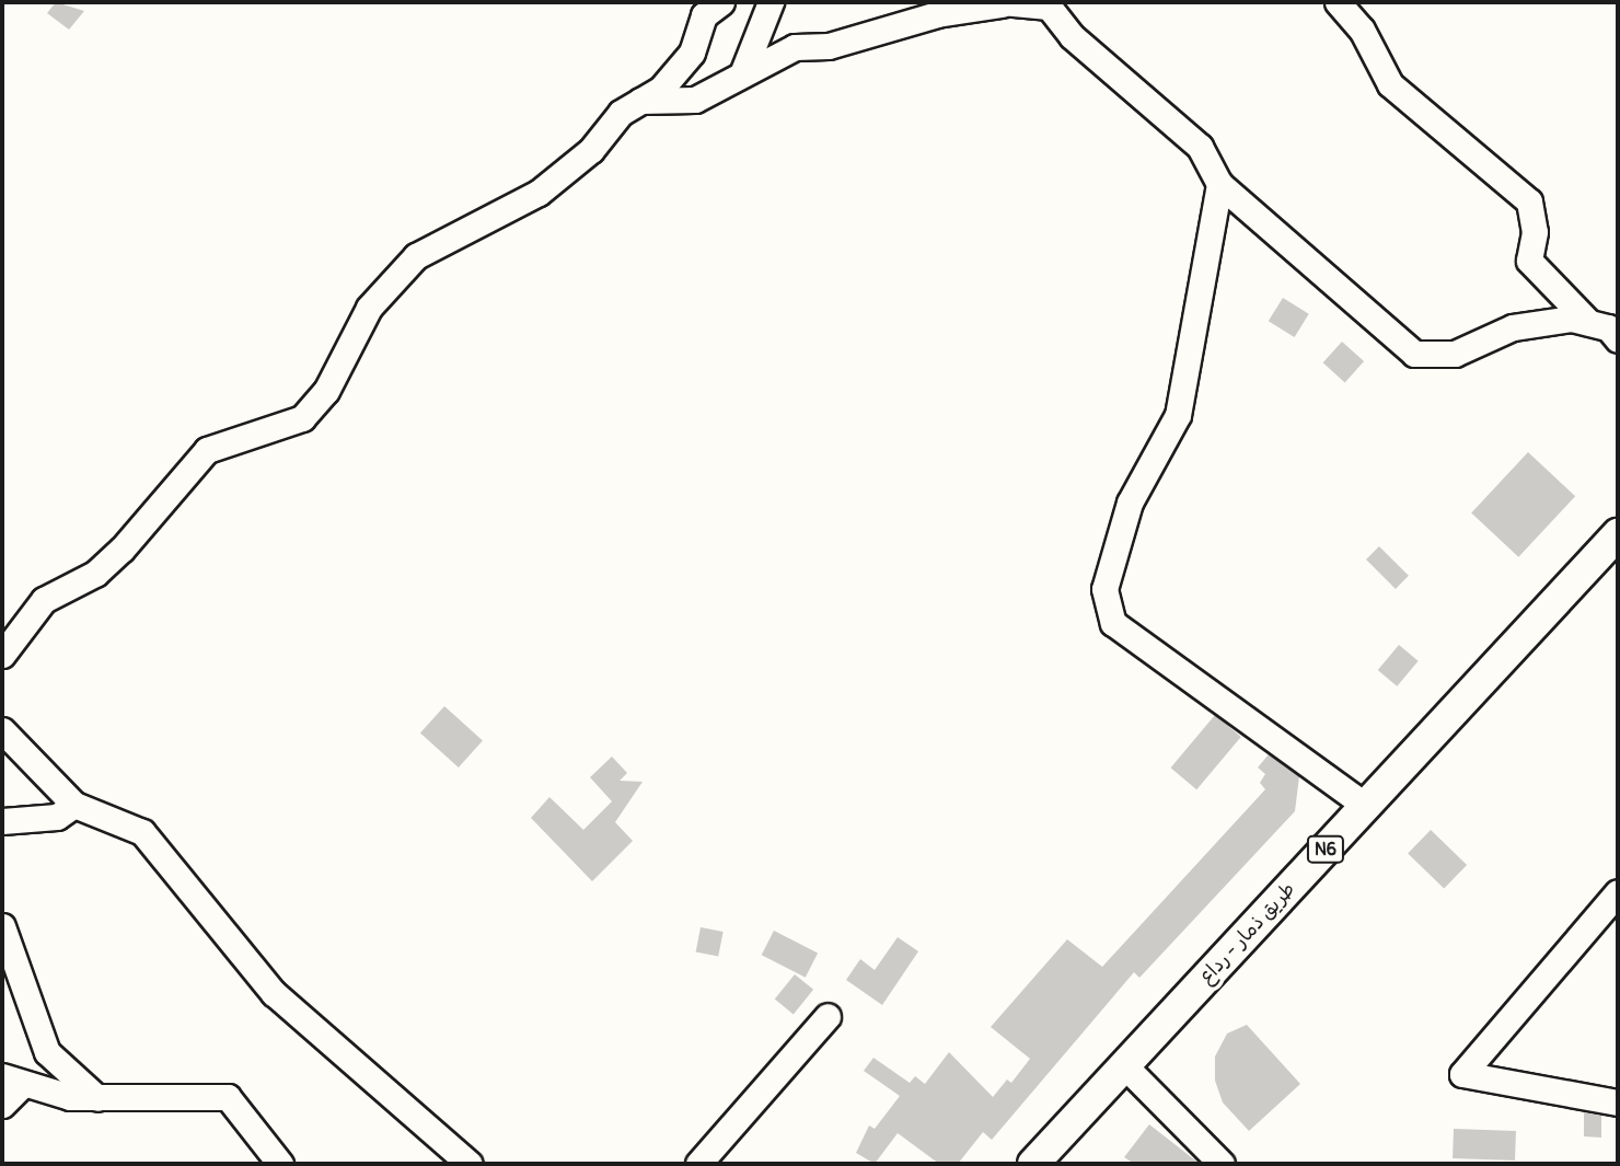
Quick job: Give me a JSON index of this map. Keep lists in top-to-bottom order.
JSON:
{
  "streets": {
    "main road": ["N6", "طريق ذمار - رداع"]
  }
}
